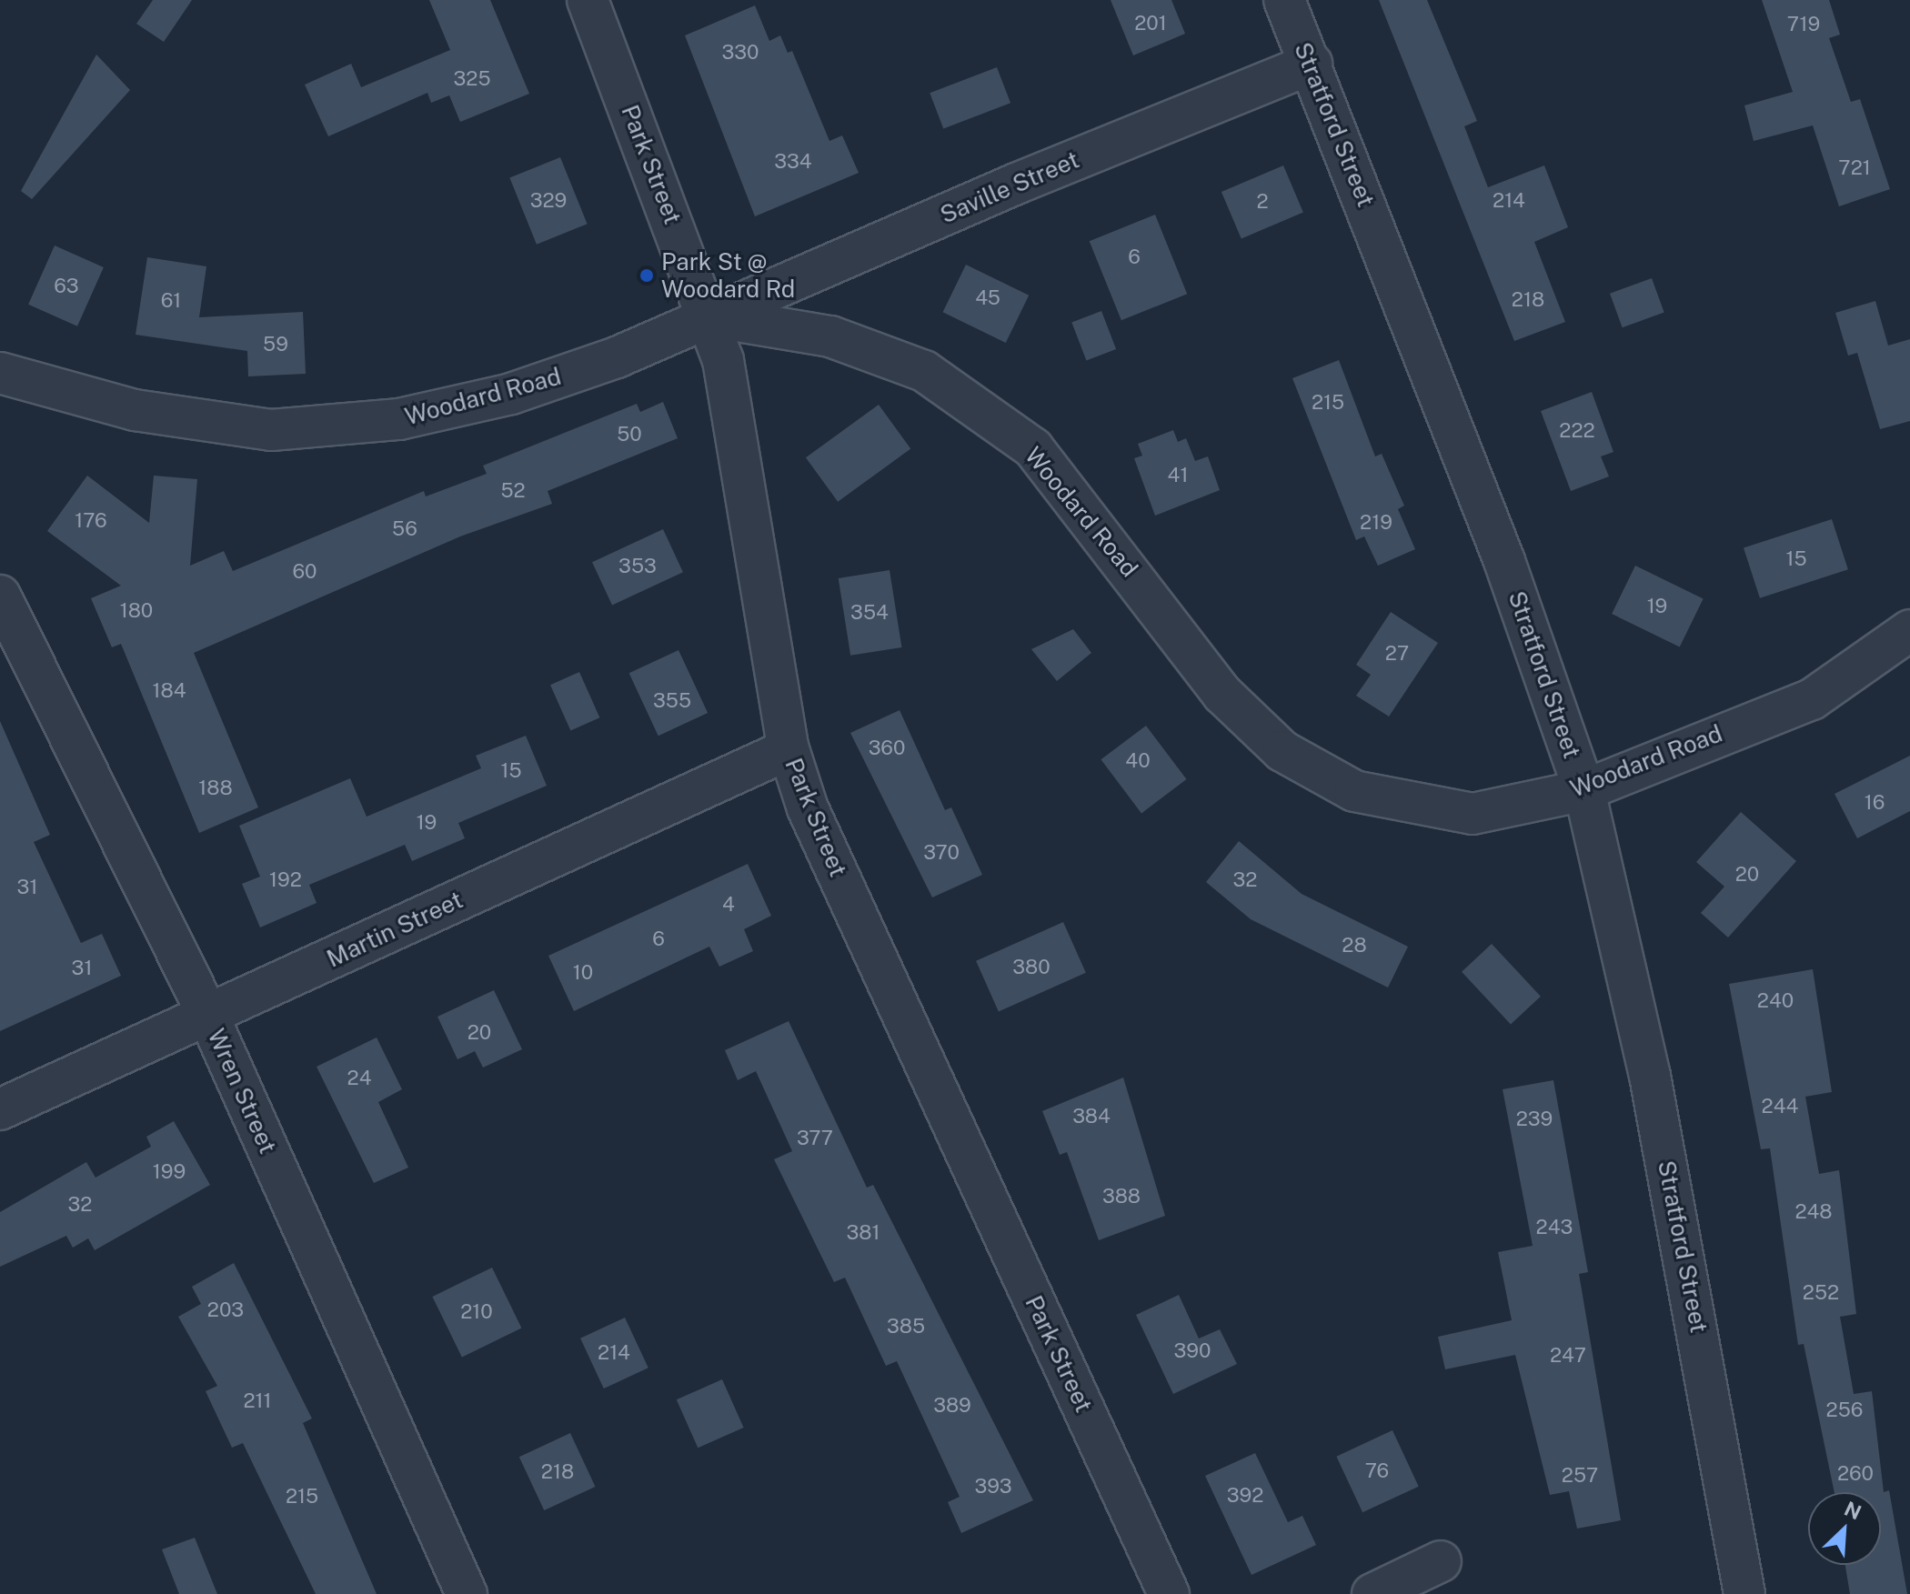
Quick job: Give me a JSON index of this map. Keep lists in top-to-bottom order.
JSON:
{
  "streets": {
    "street": [
      "Stratford Street",
      "Park Street",
      "Saville Street",
      "Woodard Road",
      "Martin Street",
      "Wren Street"
    ]
  },
  "crossings": [
    ["Stratford Street", "Saville Street"],
    ["Stratford Street", "Woodard Road"],
    ["Park Street", "Saville Street"],
    ["Park Street", "Woodard Road"],
    ["Park Street", "Martin Street"],
    ["Saville Street", "Woodard Road"],
    ["Martin Street", "Wren Street"]
  ],
  "places": ["Park St @ Woodard Rd"],
  "house_numbers": [
    "201",
    "719",
    "330",
    "325",
    "334",
    "721",
    "329",
    "214",
    "2",
    "6",
    "63",
    "45",
    "218",
    "61",
    "59",
    "215",
    "222",
    "50",
    "41",
    "52",
    "176",
    "219",
    "56",
    "15",
    "353",
    "60",
    "19",
    "180",
    "354",
    "27",
    "184",
    "355",
    "360",
    "40",
    "15",
    "188",
    "16",
    "19",
    "370",
    "20",
    "192",
    "32",
    "31",
    "4",
    "6",
    "28",
    "380",
    "31",
    "10",
    "240",
    "20",
    "24",
    "244",
    "384",
    "239",
    "377",
    "199",
    "388",
    "32",
    "248",
    "243",
    "381",
    "252",
    "203",
    "210",
    "385",
    "390",
    "214",
    "247",
    "211",
    "389",
    "256",
    "76",
    "218",
    "260",
    "257",
    "393",
    "392",
    "215"
  ],
  "north": "top right"
}
